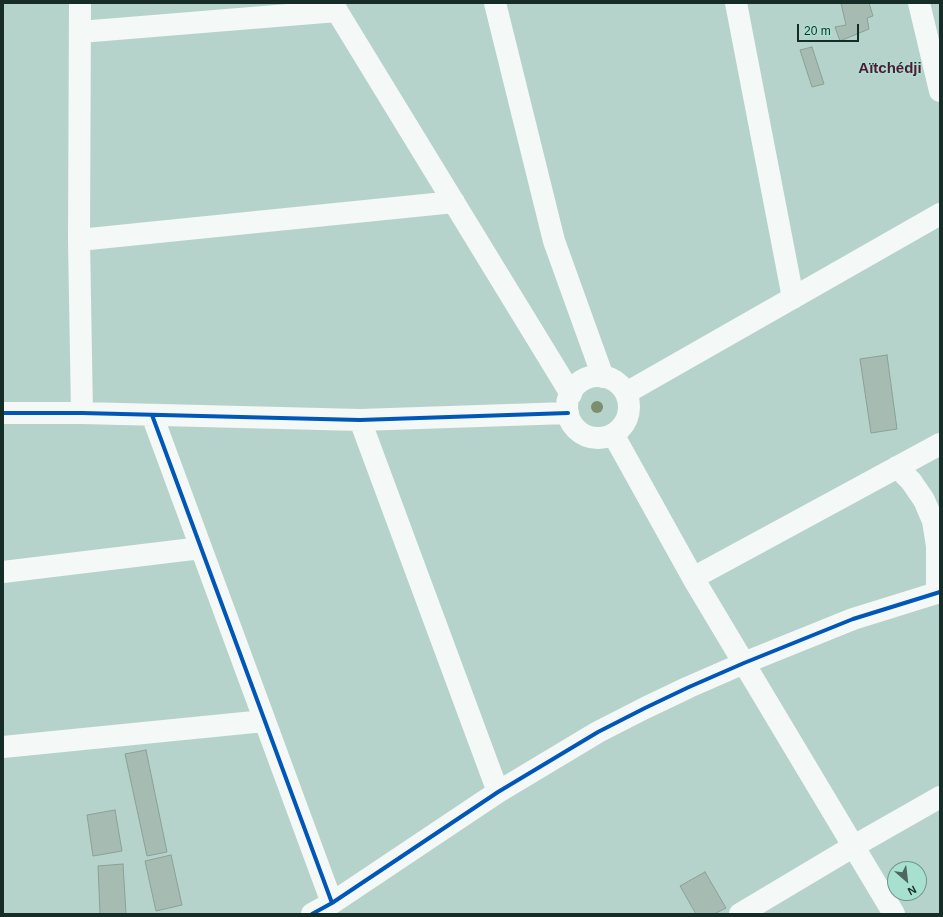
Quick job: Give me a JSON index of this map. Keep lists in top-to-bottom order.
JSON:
{
  "districts": ["Aïtchédji"],
  "scale_bar": "20 m",
  "north": "bottom right"
}
